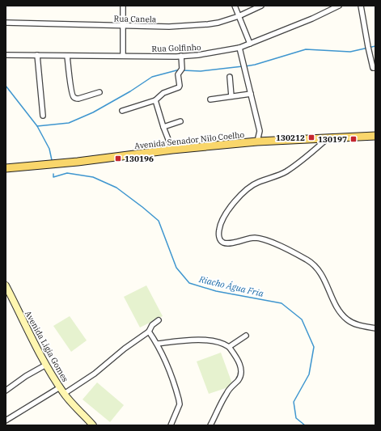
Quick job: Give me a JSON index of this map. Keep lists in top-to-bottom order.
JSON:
{
  "streets": {
    "main road": ["Avenida Senador Nilo Coelho"],
    "street": ["Rua Canela", "Rua Golfinho", "Avenida Ligia Gomes"]
  },
  "water": ["Riacho Água Fria"],
  "places": {
    "transit": ["130212", "130197", "130196"]
  }
}
